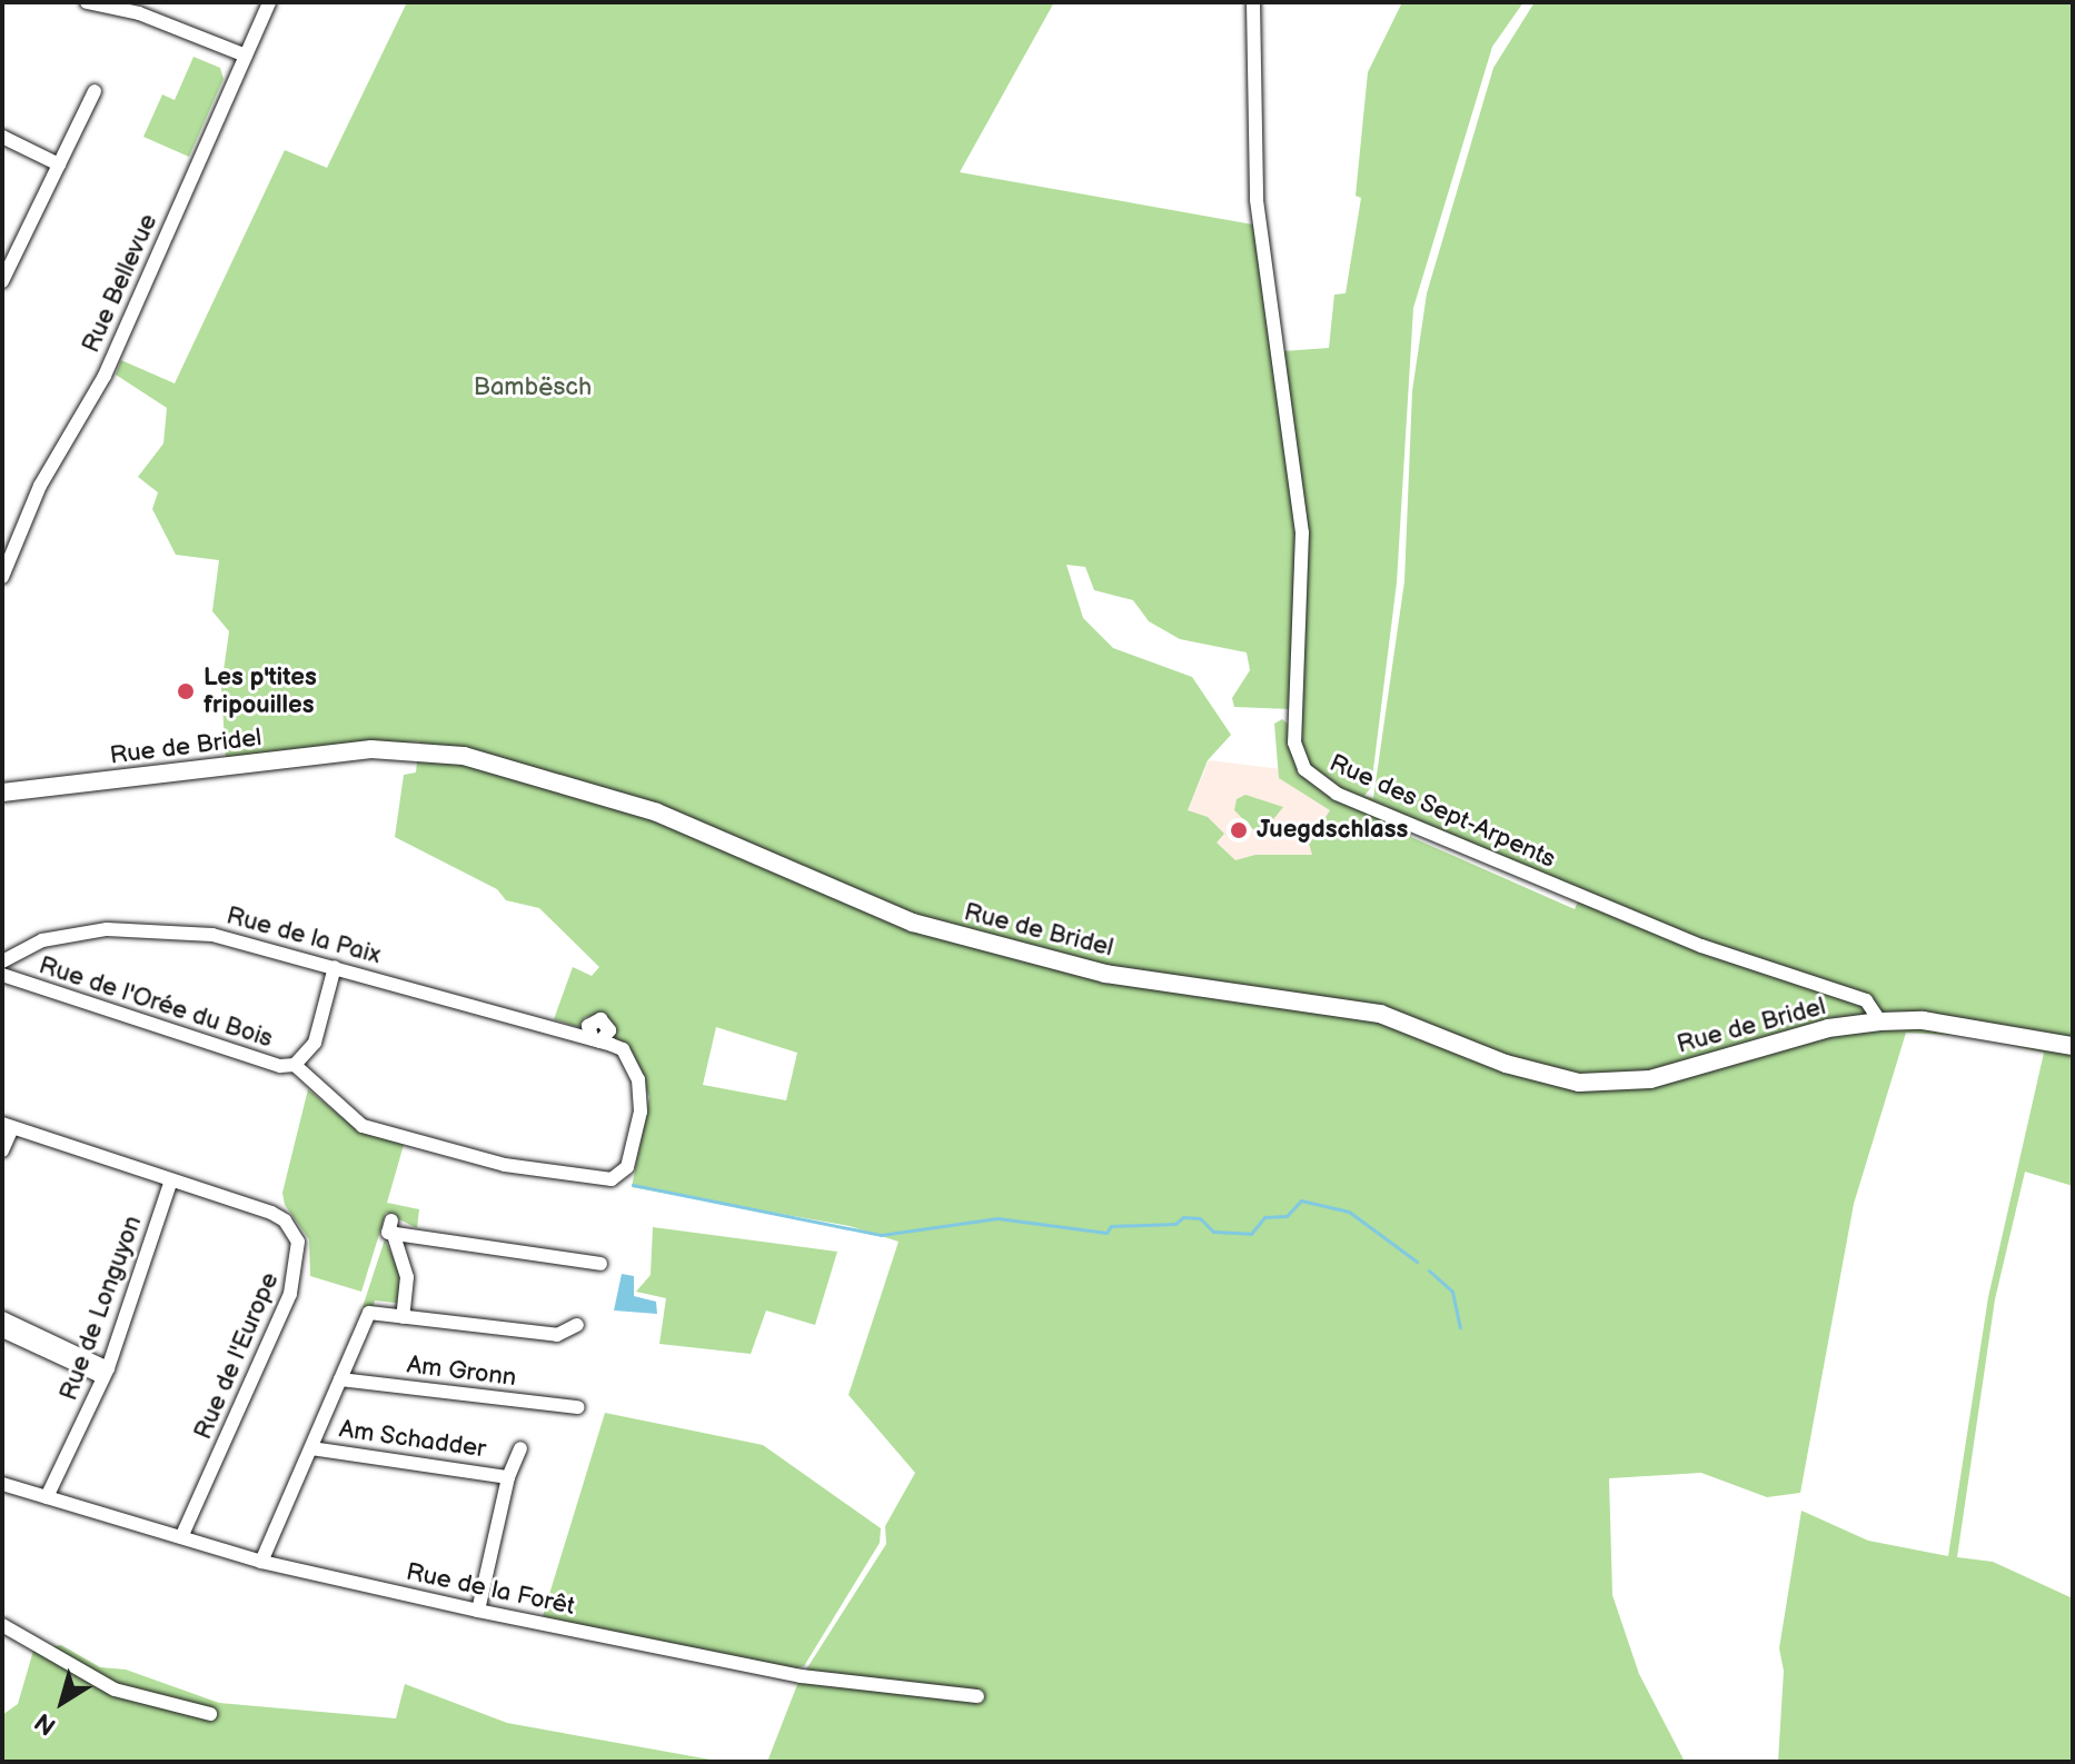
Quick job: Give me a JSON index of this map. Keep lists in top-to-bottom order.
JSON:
{
  "streets": {
    "main road": ["Rue de Bridel"],
    "street": [
      "Rue Bellevue",
      "Rue des Sept-Arpents",
      "Rue de la Paix",
      "Rue de l'Orée du Bois",
      "Rue de Longuyon",
      "Rue de l'Europe",
      "Am Gronn",
      "Am Schadder",
      "Rue de la Forêt"
    ]
  },
  "crossings": [
    ["Rue de Bridel", "Rue des Sept-Arpents"],
    ["Rue de la Paix", "Rue de l'Orée du Bois"],
    ["Rue de Longuyon", "Rue de l'Europe"],
    ["Rue de Longuyon", "Rue de la Forêt"],
    ["Rue de l'Europe", "Rue de la Forêt"],
    ["Am Gronn", "Am Schadder"],
    ["Am Gronn", "Rue de la Forêt"],
    ["Am Schadder", "Rue de la Forêt"]
  ],
  "parks": ["Bambësch"],
  "places": ["Les p'tites fripouilles", "Juegdschlass"],
  "north": "bottom left"
}
